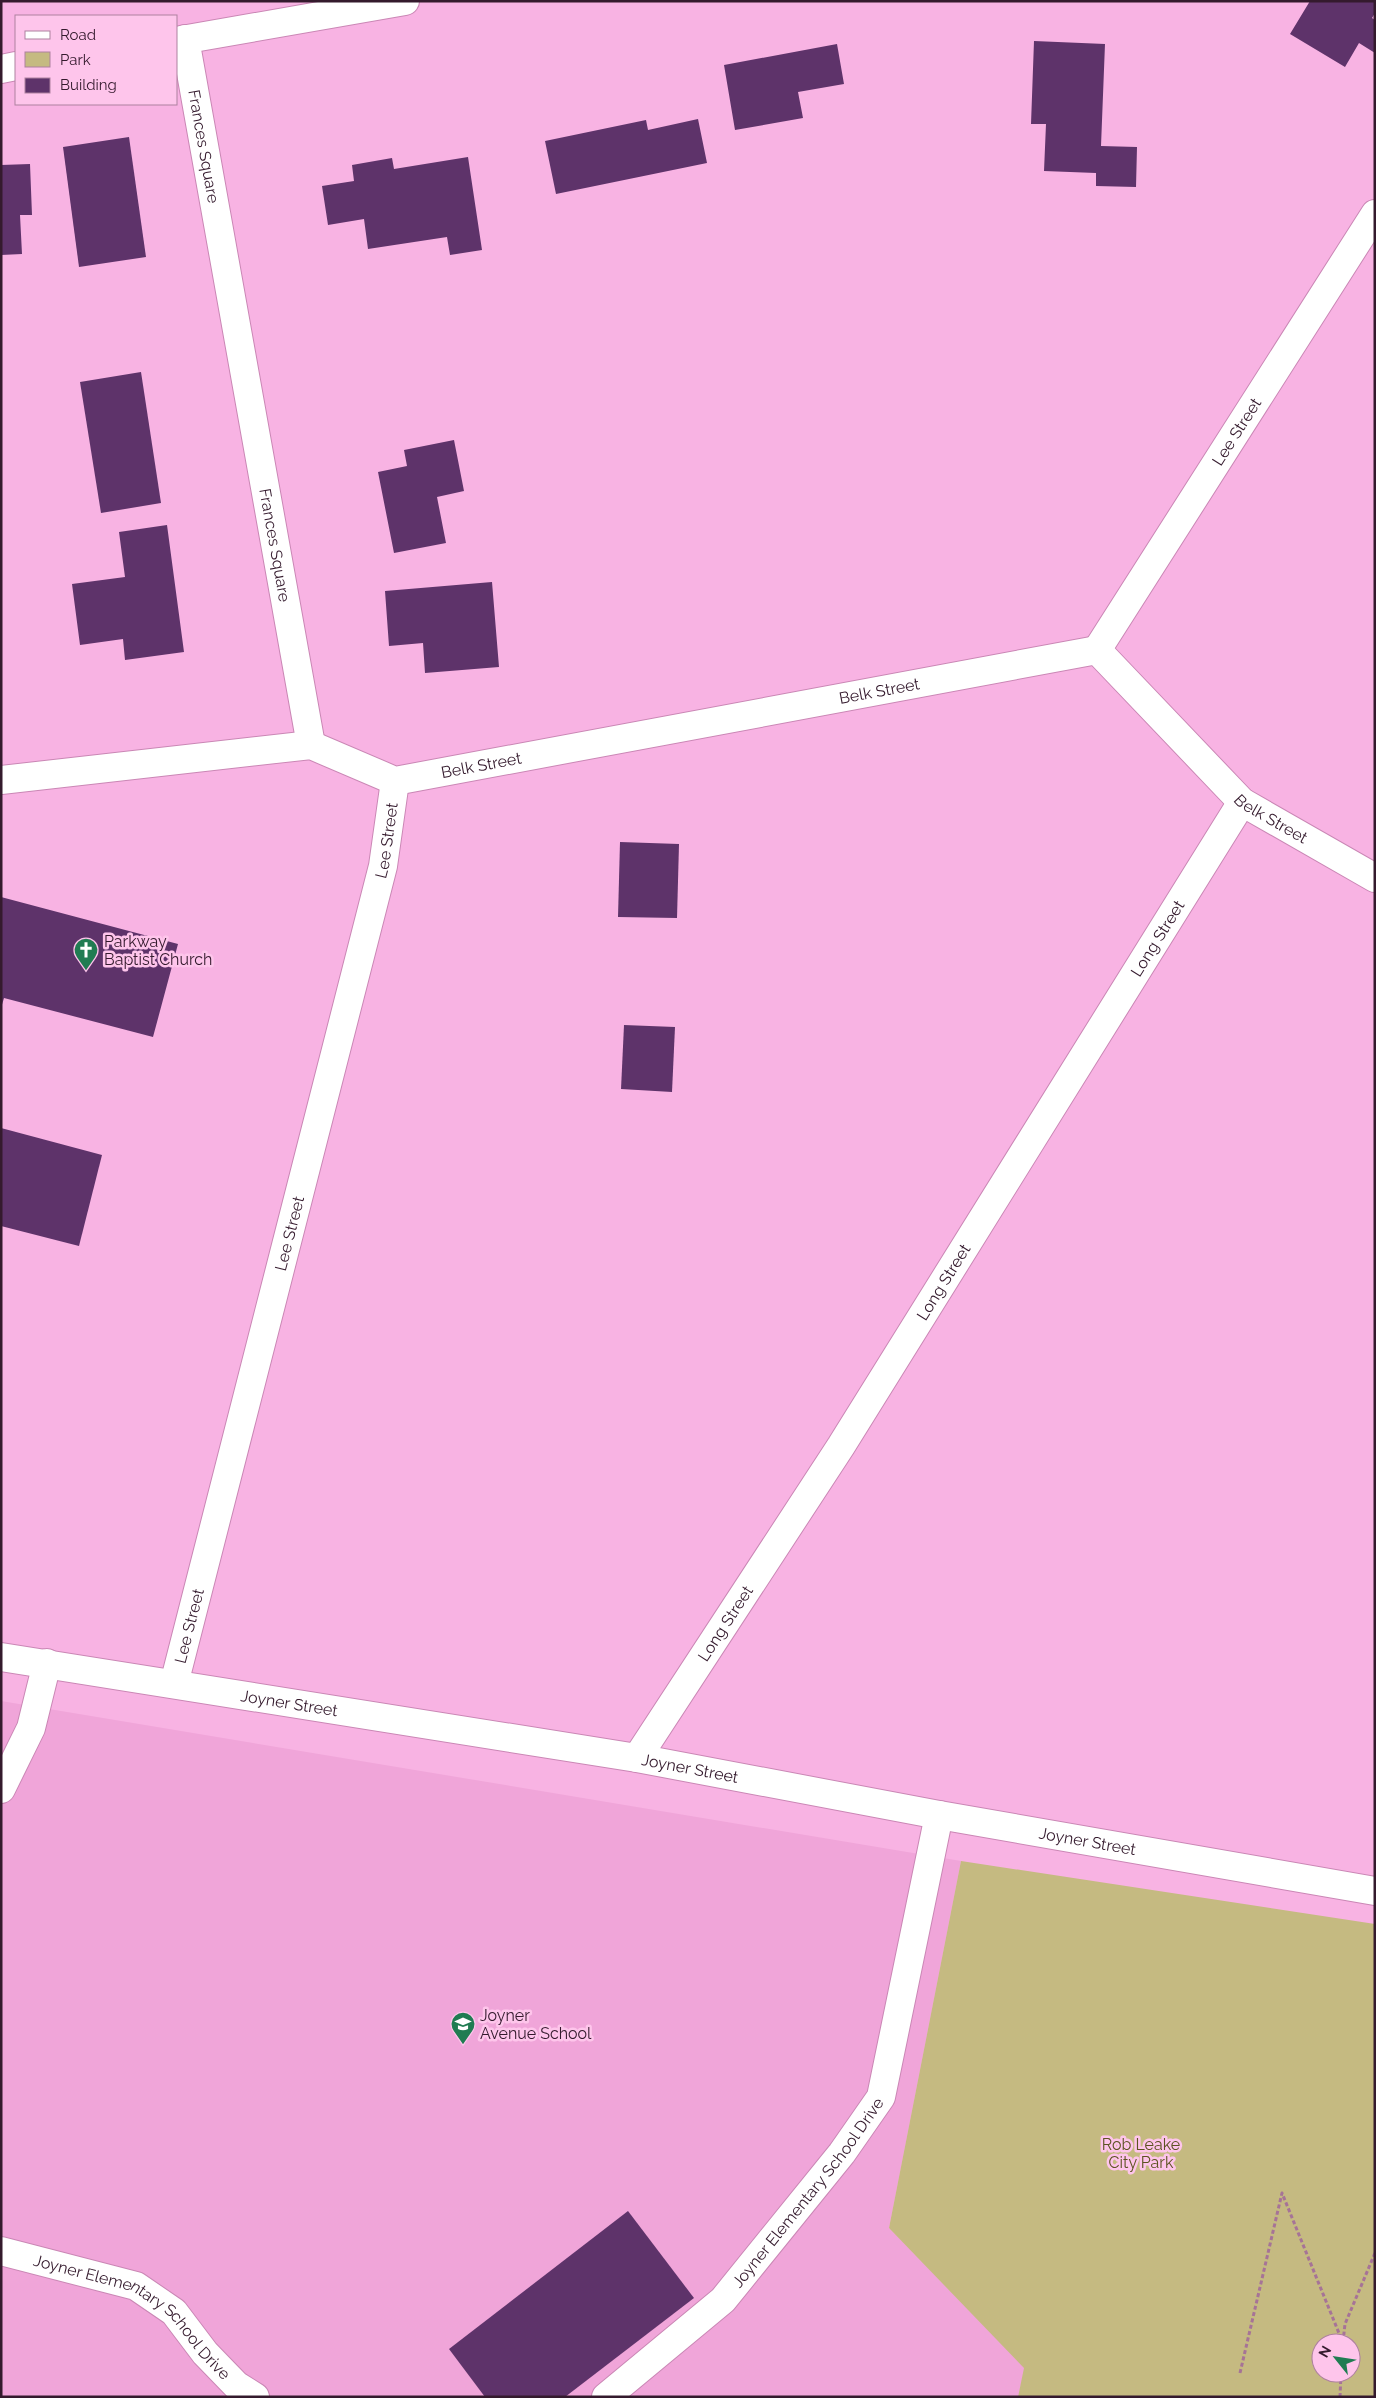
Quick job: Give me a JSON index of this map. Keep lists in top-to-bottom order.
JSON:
{
  "streets": {
    "street": [
      "Frances Square",
      "Lee Street",
      "Belk Street",
      "Long Street",
      "Joyner Street",
      "Joyner Elementary School Drive"
    ]
  },
  "crossings": [
    ["Lee Street", "Belk Street"],
    ["Lee Street", "Joyner Street"],
    ["Belk Street", "Long Street"],
    ["Long Street", "Joyner Street"],
    ["Joyner Street", "Joyner Elementary School Drive"]
  ],
  "parks": ["Rob Leake City Park"],
  "places": {
    "church": ["Parkway Baptist Church"],
    "school or university": ["Joyner Avenue School"]
  },
  "legend": ["Road", "Park", "Building"],
  "north": "top left"
}
